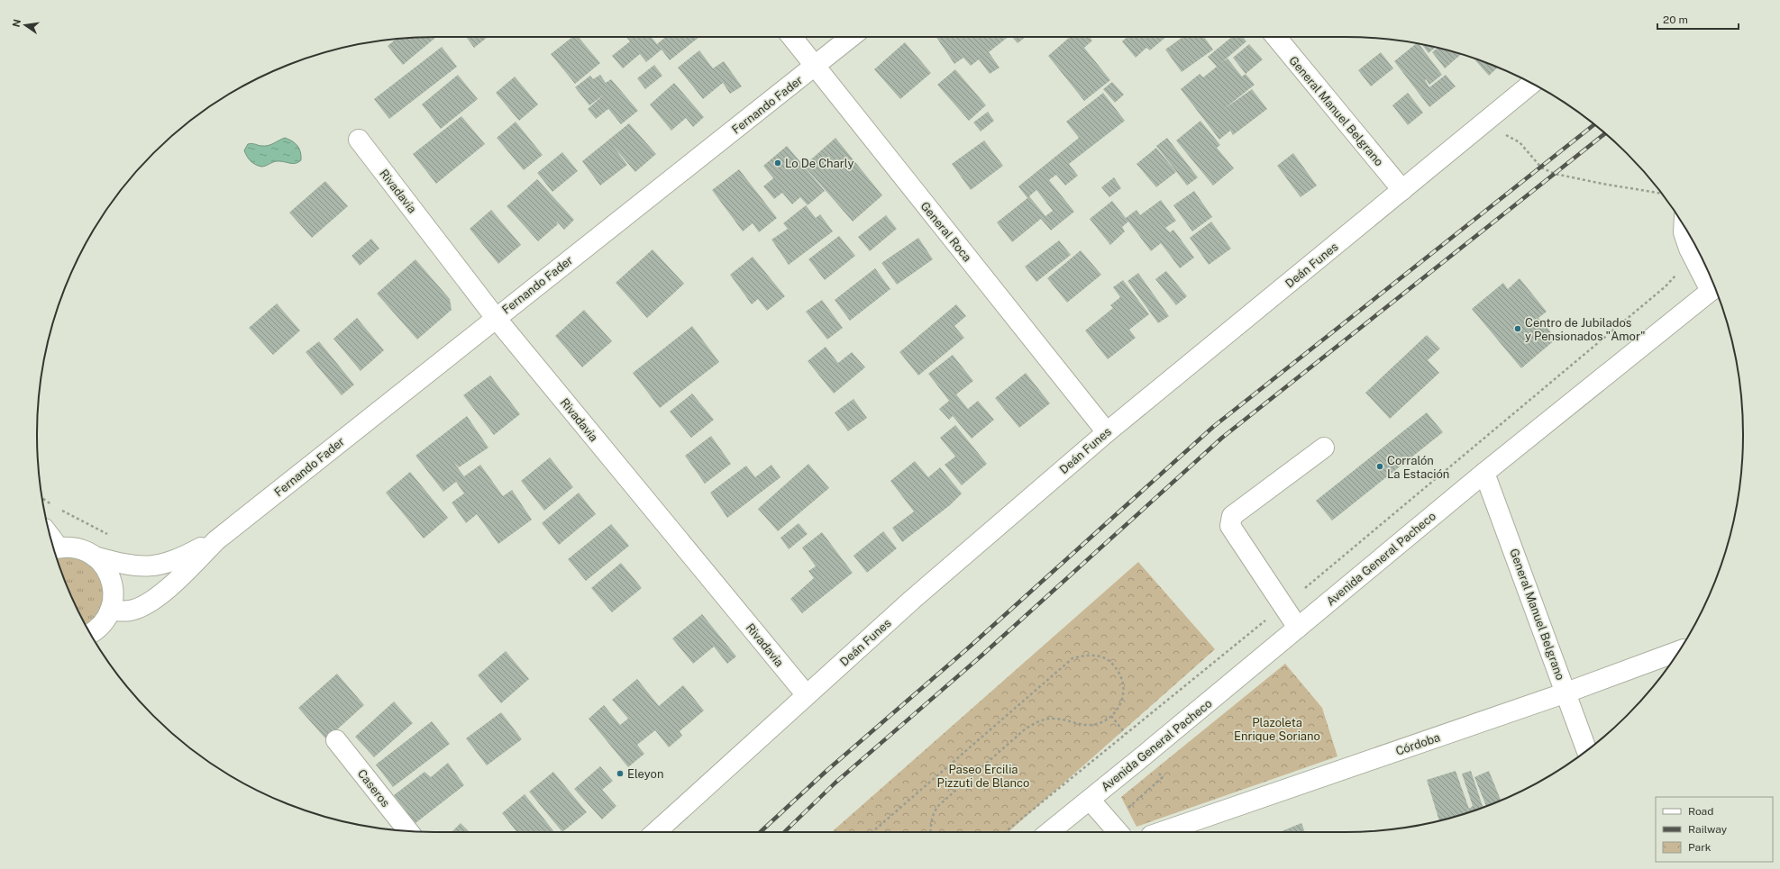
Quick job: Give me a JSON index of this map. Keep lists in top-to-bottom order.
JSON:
{
  "streets": {
    "street": [
      "Fernando Fader",
      "General Manuel Belgrano",
      "Rivadavia",
      "General Roca",
      "Deán Funes",
      "Avenida General Pacheco",
      "Córdoba",
      "Caseros"
    ]
  },
  "crossings": [
    ["Fernando Fader", "Rivadavia"],
    ["Fernando Fader", "General Roca"],
    ["General Manuel Belgrano", "Deán Funes"],
    ["General Manuel Belgrano", "Avenida General Pacheco"],
    ["General Manuel Belgrano", "Córdoba"],
    ["Rivadavia", "Deán Funes"],
    ["General Roca", "Deán Funes"]
  ],
  "parks": ["Plazoleta Enrique Soriano", "Paseo Ercilia Pizzuti de Blanco"],
  "places": [
    "Lo De Charly",
    "Centro de Jubilados y Pensionados \"Amor\"",
    "Corralón La Estación",
    "Eleyon"
  ],
  "legend": ["Road", "Railway", "Park"],
  "scale_bar": "20 m",
  "north": "left"
}
